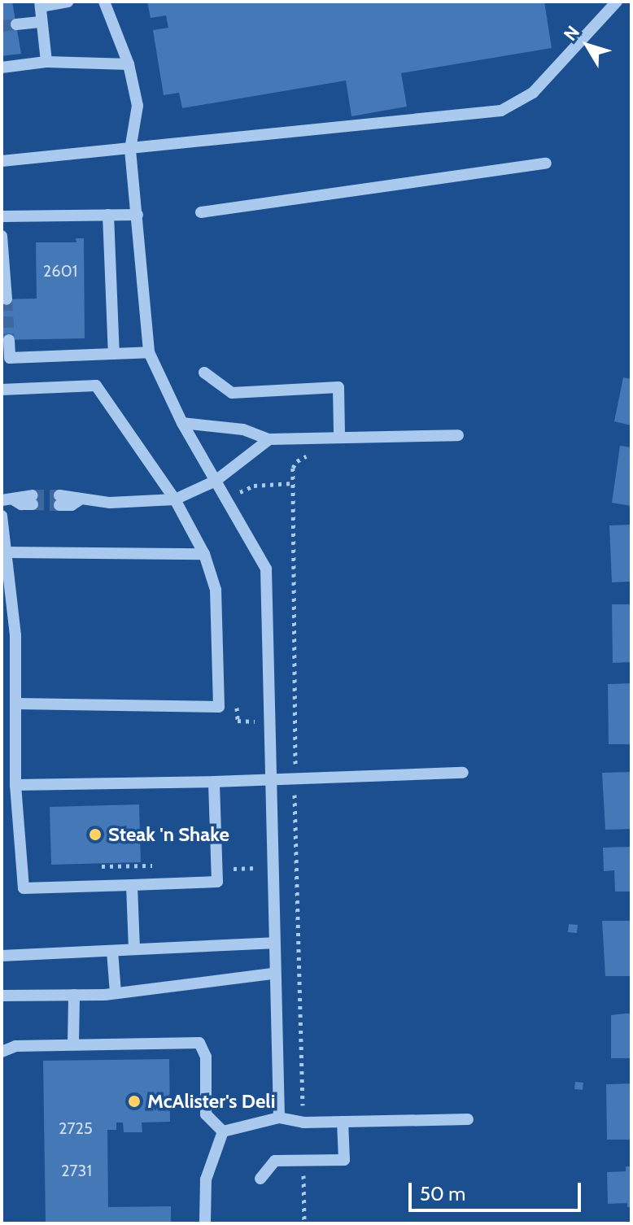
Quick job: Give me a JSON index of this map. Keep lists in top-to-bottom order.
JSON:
{
  "places": ["Steak 'n Shake", "McAlister's Deli"],
  "house_numbers": ["2601", "2725", "2731"],
  "scale_bar": "50 m",
  "north": "top left"
}
